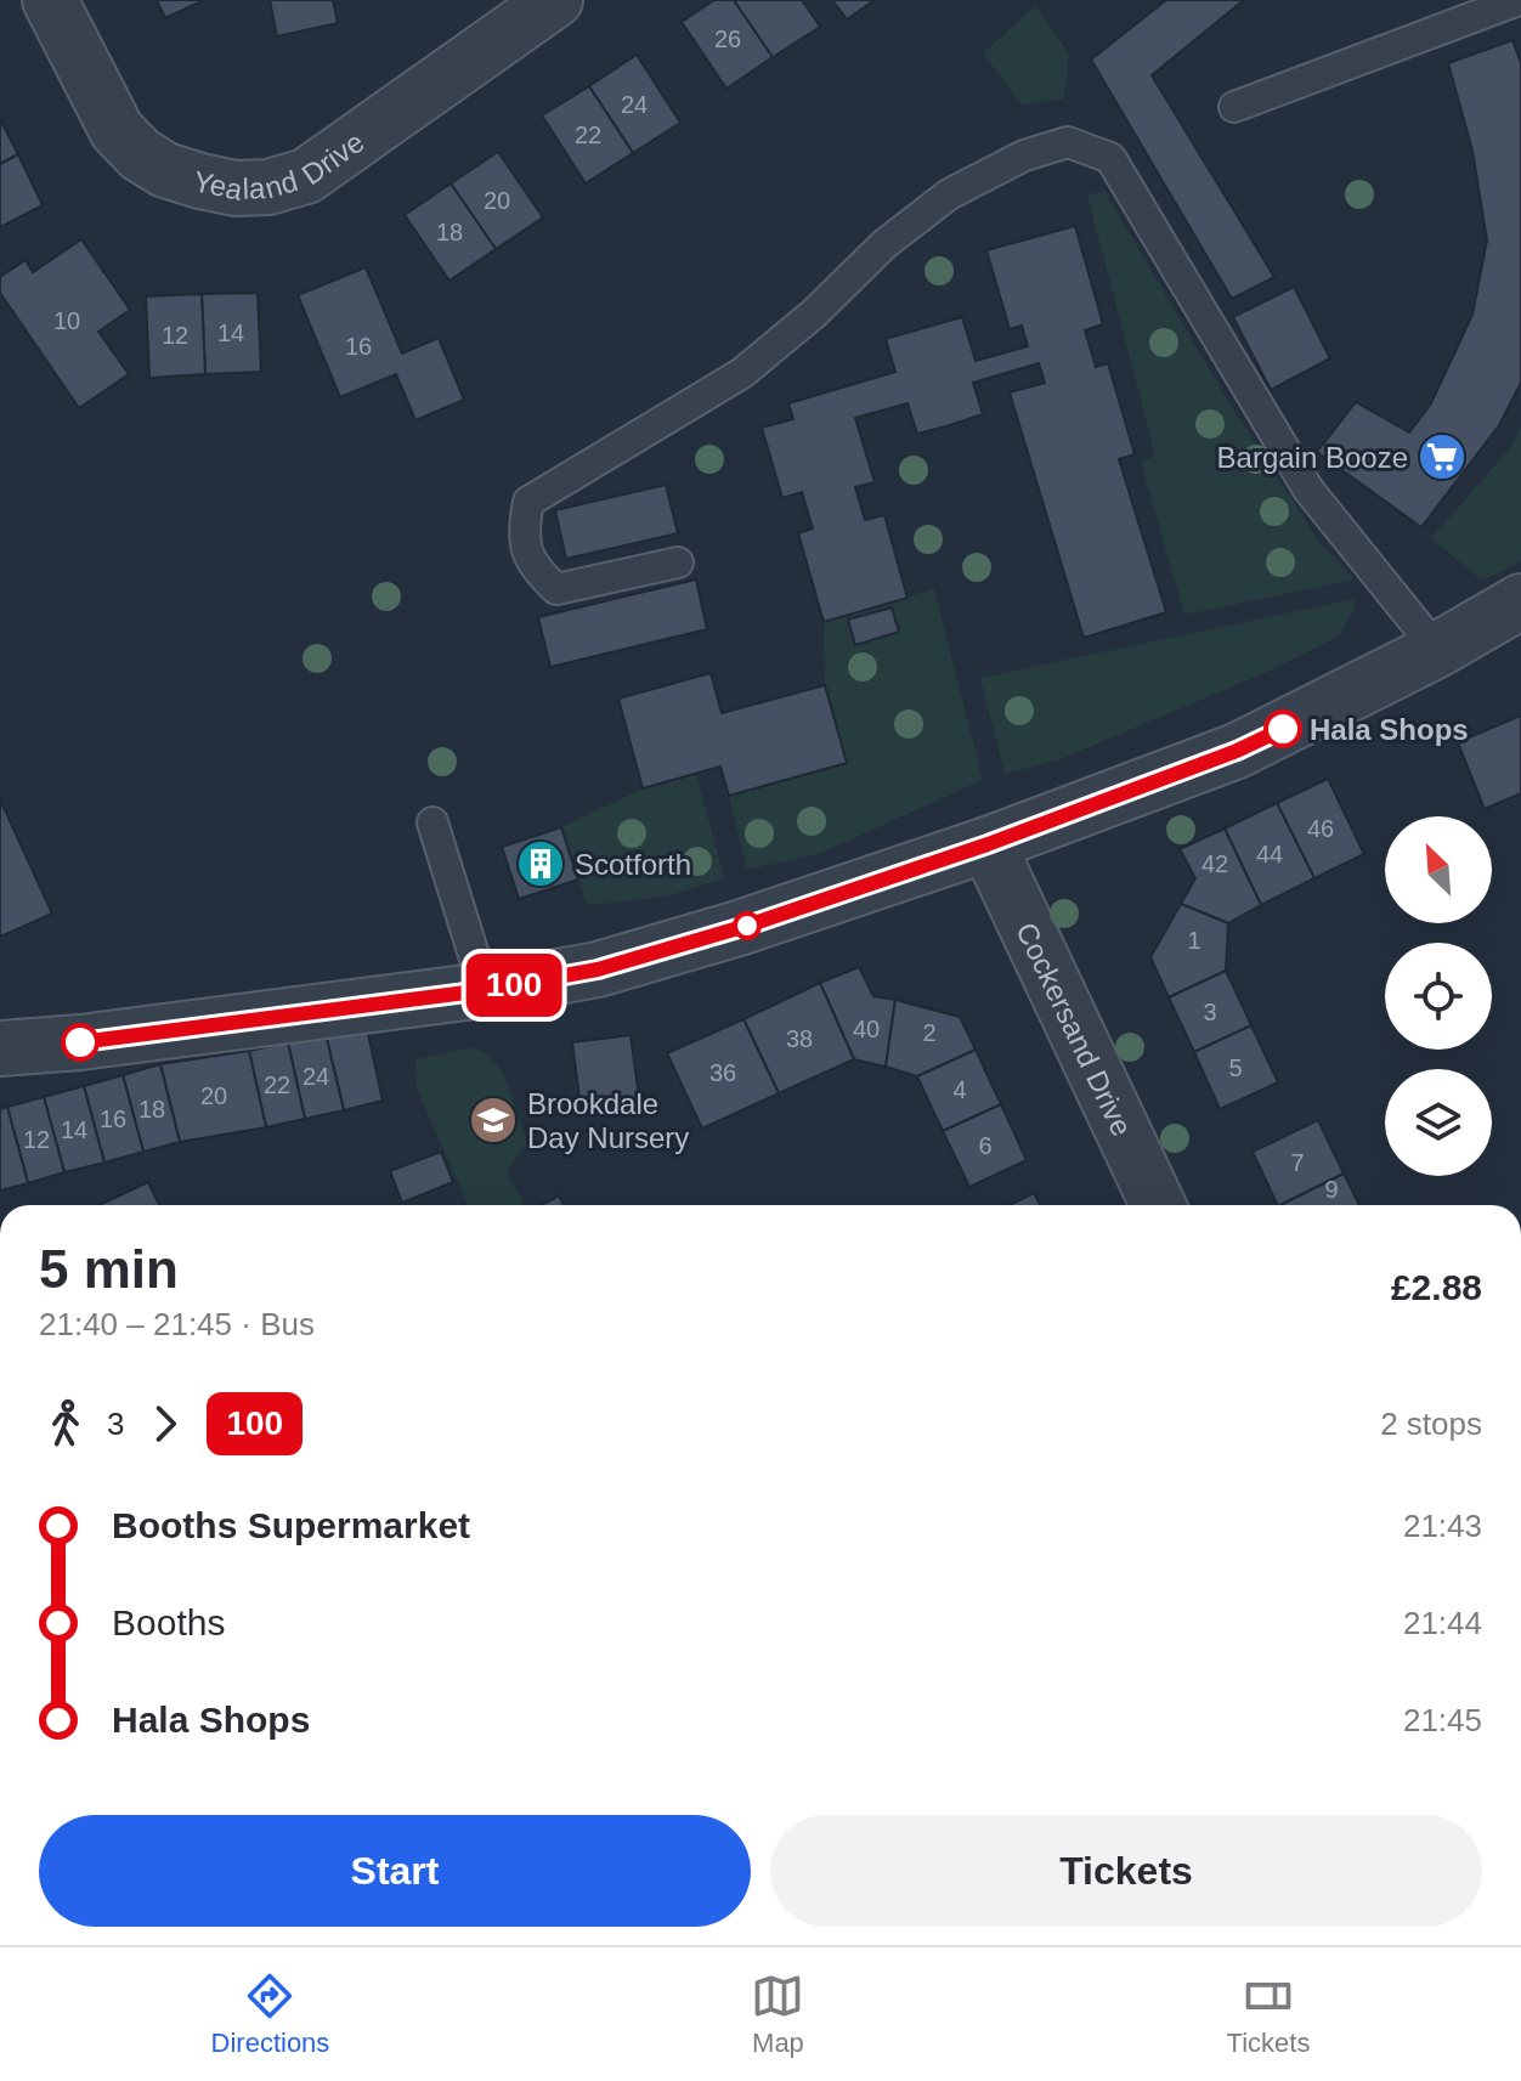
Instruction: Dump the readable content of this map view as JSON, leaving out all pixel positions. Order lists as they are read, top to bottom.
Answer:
{
  "streets": {
    "street": ["Yealand Drive", "Cockersand Drive"]
  },
  "places": {
    "supermarket": ["Bargain Booze"],
    "other": ["Hala Shops"],
    "building": ["Scotforth"],
    "school or university": ["Brookdale Day Nursery"]
  },
  "lines": ["bus line 100"],
  "house_numbers": [
    "26",
    "24",
    "22",
    "20",
    "18",
    "10",
    "14",
    "12",
    "16",
    "46",
    "44",
    "42",
    "1",
    "3",
    "40",
    "2",
    "38",
    "5",
    "36",
    "24",
    "22",
    "4",
    "20",
    "18",
    "16",
    "14",
    "12",
    "6",
    "7",
    "9"
  ],
  "north": "top left",
  "page": {
    "on_map": "100",
    "heading": ["5 min", "21:40 – 21:45 · Bus", "£2.88"],
    "legs": ["3", "100", "2 stops"],
    "list": [
      {
        "name": "Booths Supermarket",
        "value": "21:43"
      },
      {
        "name": "Booths",
        "value": "21:44"
      },
      {
        "name": "Hala Shops",
        "value": "21:45"
      }
    ],
    "buttons": ["Start", "Tickets"],
    "tabs": ["Directions", "Map", "Tickets"]
  }
}
